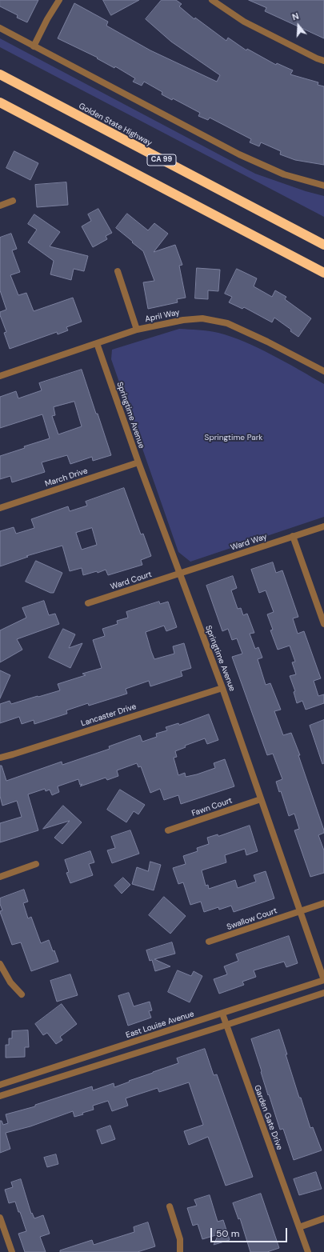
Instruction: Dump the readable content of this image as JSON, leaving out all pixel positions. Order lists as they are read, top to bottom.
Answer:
{
  "streets": {
    "highway": ["Golden State Highway", "CA 99"],
    "street": [
      "April Way",
      "Springtime Avenue",
      "March Drive",
      "Ward Way",
      "Ward Court",
      "Lancaster Drive",
      "Fawn Court",
      "Swallow Court",
      "East Louise Avenue",
      "Garden Gate Drive"
    ]
  },
  "crossings": [
    ["April Way", "Springtime Avenue"],
    ["Springtime Avenue", "March Drive"],
    ["Springtime Avenue", "Ward Way"],
    ["Springtime Avenue", "Ward Court"],
    ["Springtime Avenue", "Lancaster Drive"],
    ["Springtime Avenue", "Fawn Court"],
    ["Springtime Avenue", "Swallow Court"],
    ["Springtime Avenue", "East Louise Avenue"],
    ["Ward Way", "Ward Court"],
    ["East Louise Avenue", "Garden Gate Drive"]
  ],
  "parks": ["Springtime Park"],
  "scale_bar": "50 m",
  "north": "top"
}
